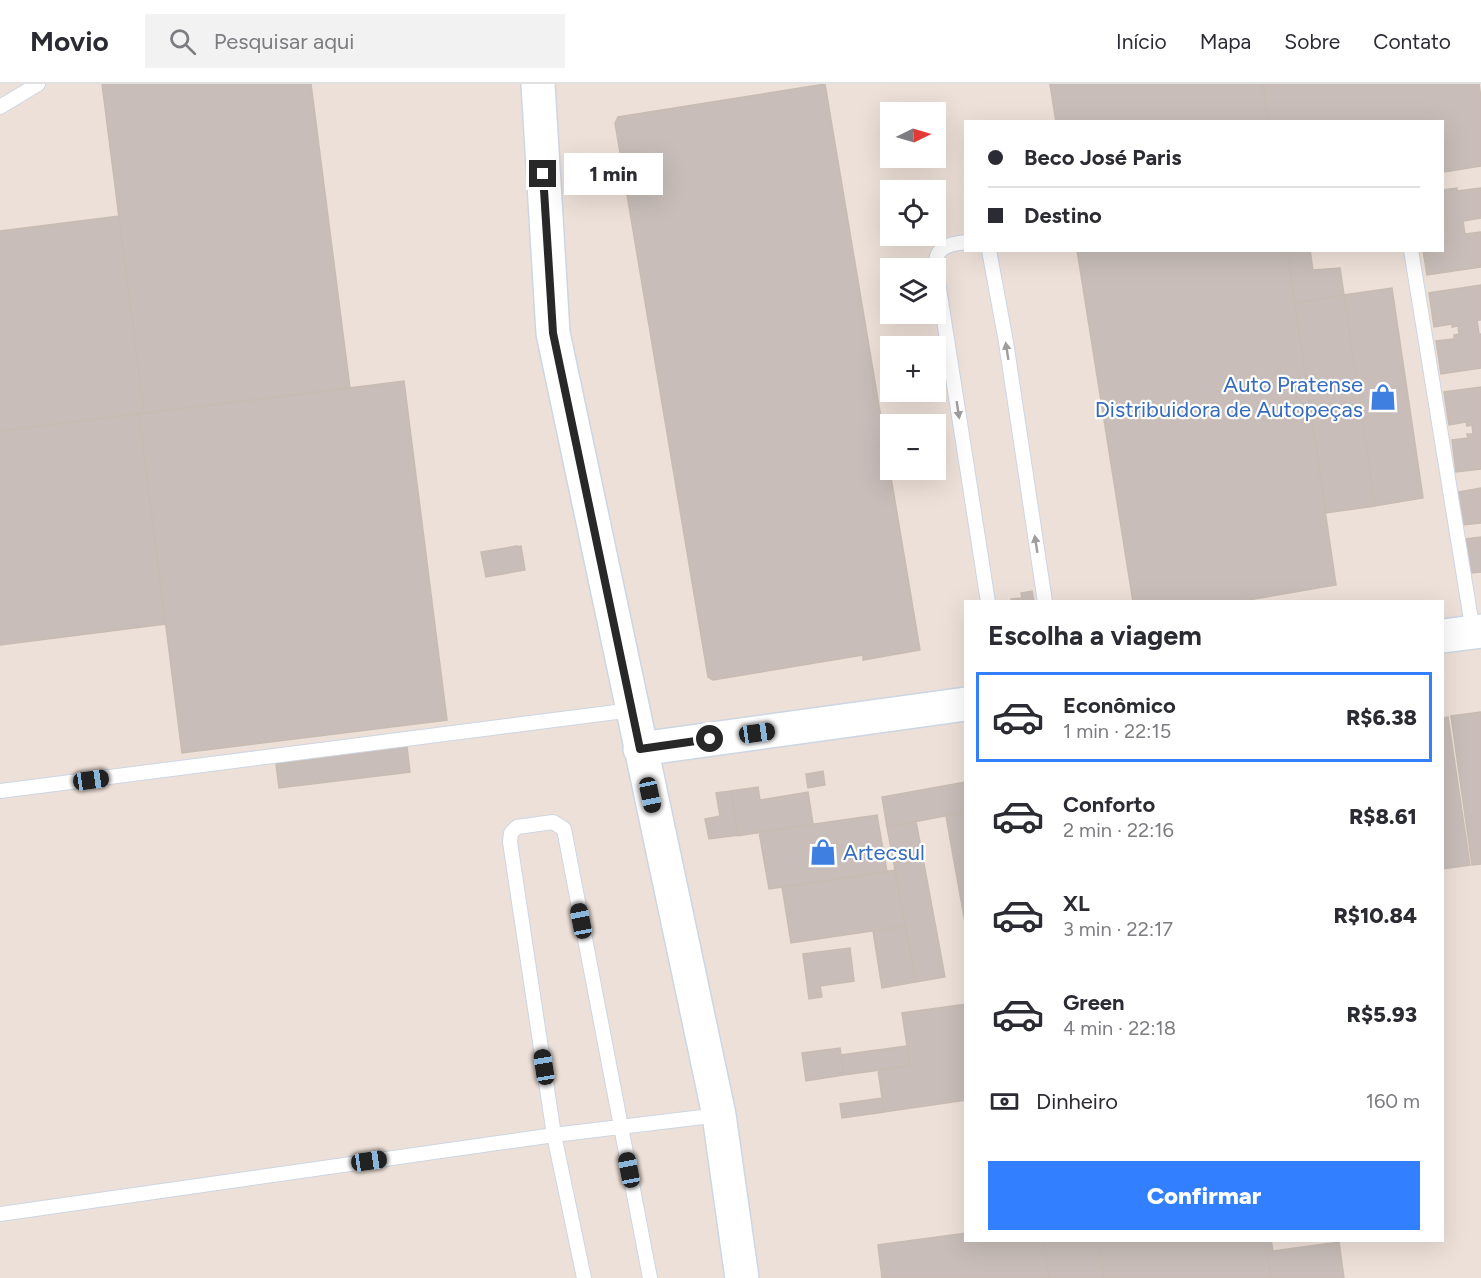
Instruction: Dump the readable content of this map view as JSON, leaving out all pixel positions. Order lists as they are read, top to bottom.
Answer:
{
  "places": {
    "shop": ["Auto Pratense Distribuidora de Autopeças", "Artecsul"]
  },
  "north": "right",
  "page": {
    "header": "Movio",
    "search": "Pesquisar aqui",
    "nav": [
      "Início",
      "Mapa",
      "Sobre",
      "Contato"
    ],
    "map_buttons": ["+", "−"],
    "banner": ["Beco José Paris", "Destino"],
    "bubble": "1 min",
    "heading": "Escolha a viagem",
    "list": [
      {
        "name": "Econômico",
        "note": "1 min · 22:15",
        "value": "R$6.38"
      },
      {
        "name": "Conforto",
        "note": "2 min · 22:16",
        "value": "R$8.61"
      },
      {
        "name": "XL",
        "note": "3 min · 22:17",
        "value": "R$10.84"
      },
      {
        "name": "Green",
        "note": "4 min · 22:18",
        "value": "R$5.93"
      }
    ],
    "pay": ["Dinheiro", "160 m"],
    "buttons": "Confirmar"
  }
}
